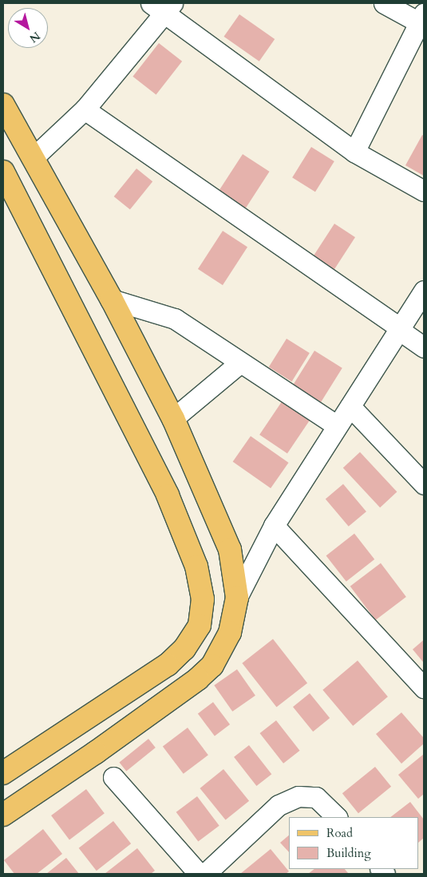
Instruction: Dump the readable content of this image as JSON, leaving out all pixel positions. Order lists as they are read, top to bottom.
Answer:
{
  "legend": ["Road", "Building"],
  "north": "bottom right"
}
